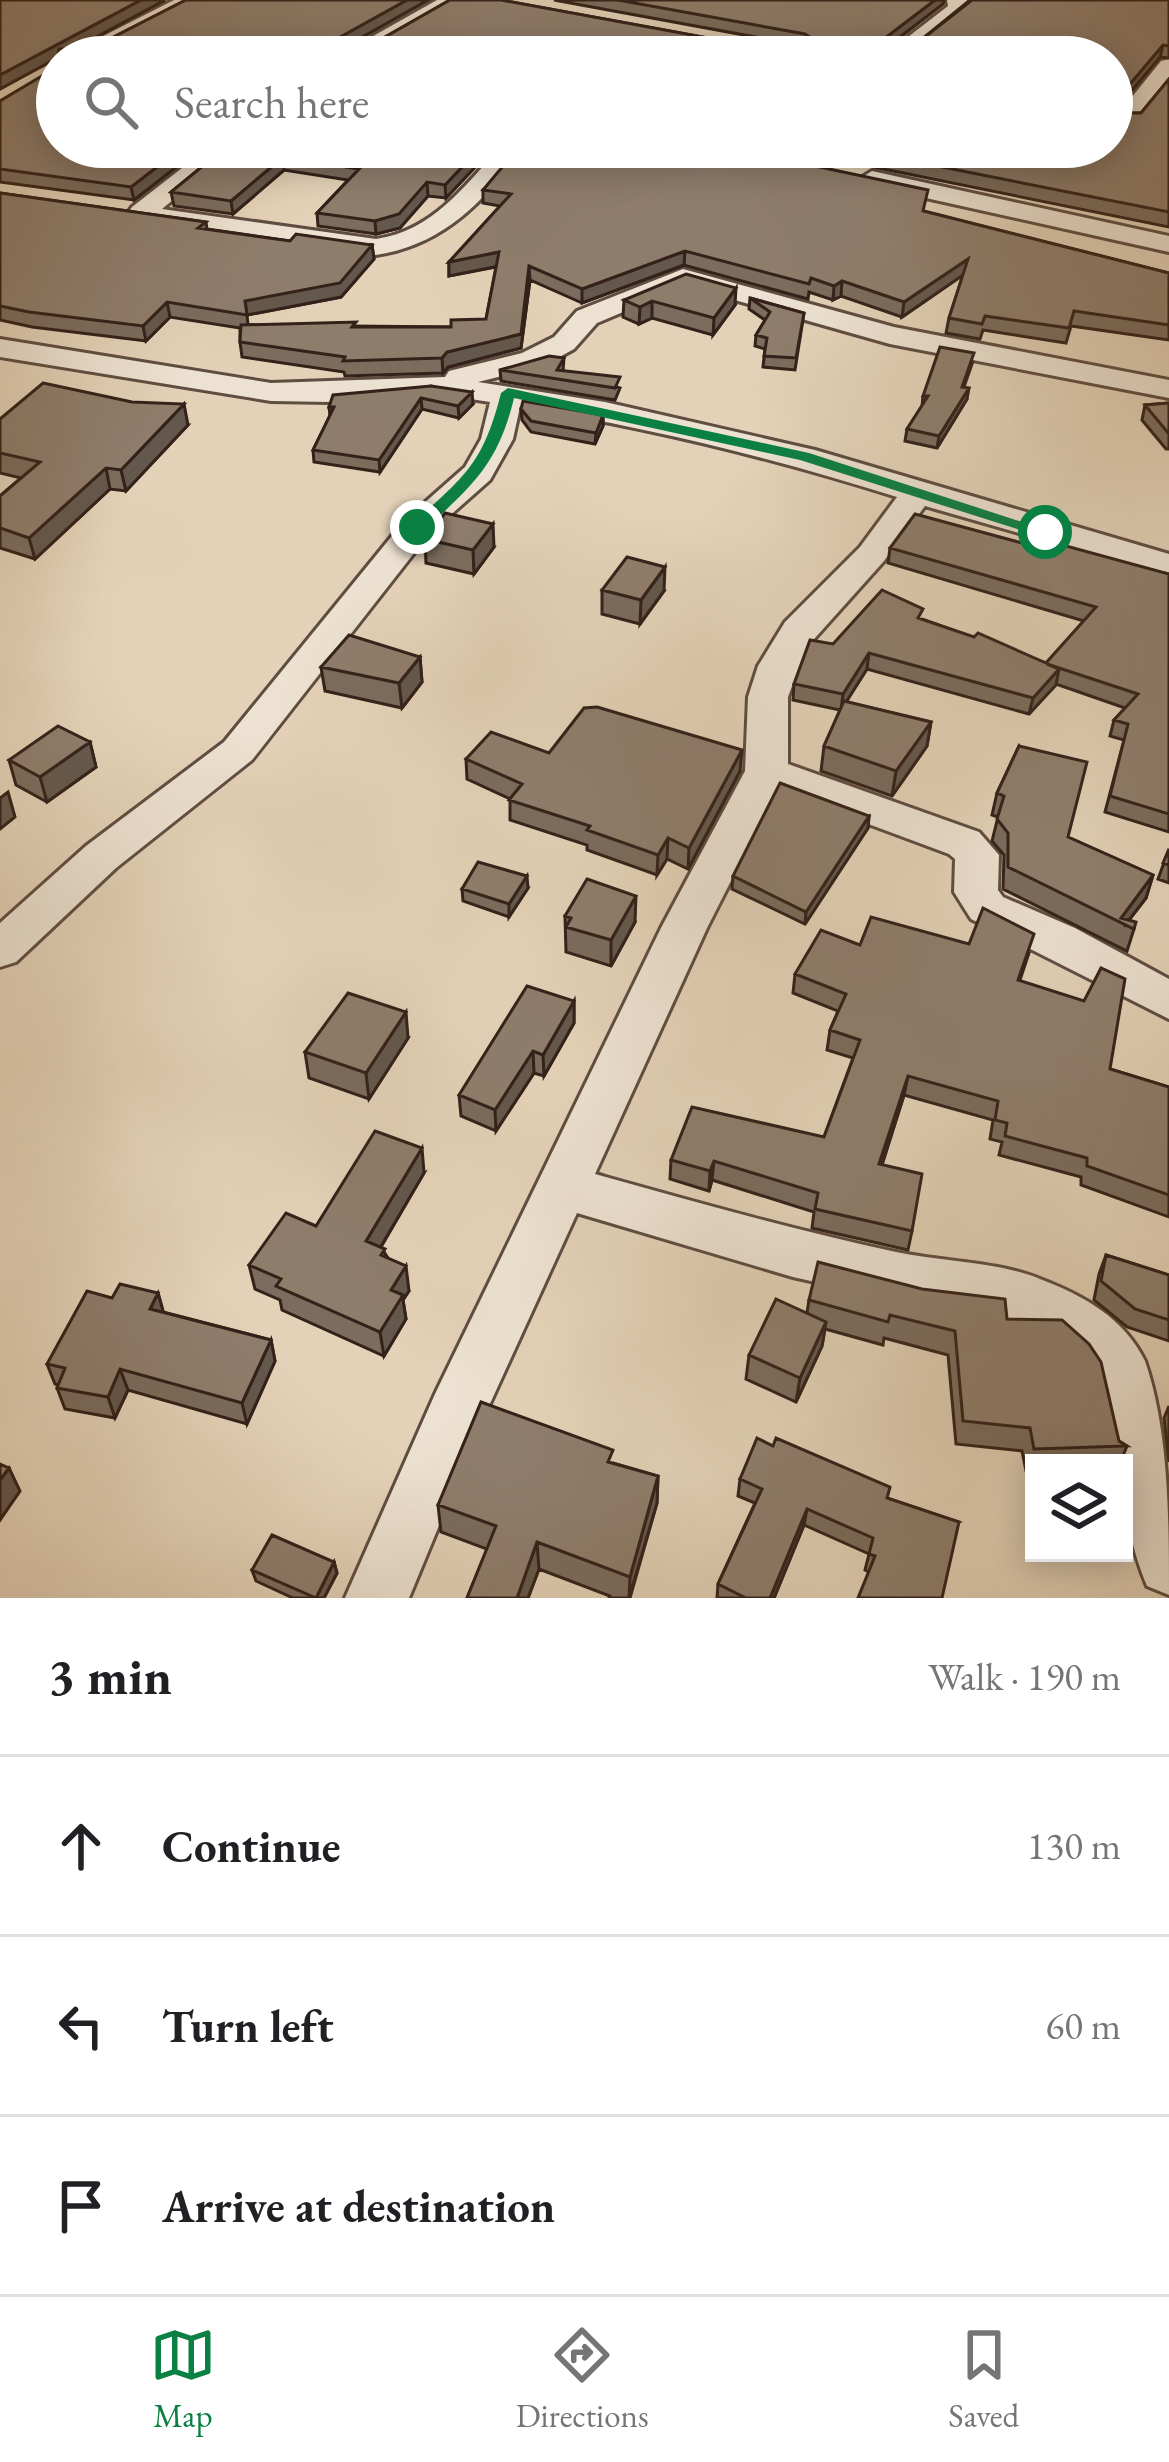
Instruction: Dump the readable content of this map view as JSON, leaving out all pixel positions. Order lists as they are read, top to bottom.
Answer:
{
  "page": {
    "search": "Search here",
    "heading": ["3 min", "Walk · 190 m"],
    "list": [
      ["Continue", "130 m"],
      ["Turn left", "60 m"],
      "Arrive at destination"
    ],
    "nav": ["Map", "Directions", "Saved"]
  }
}
